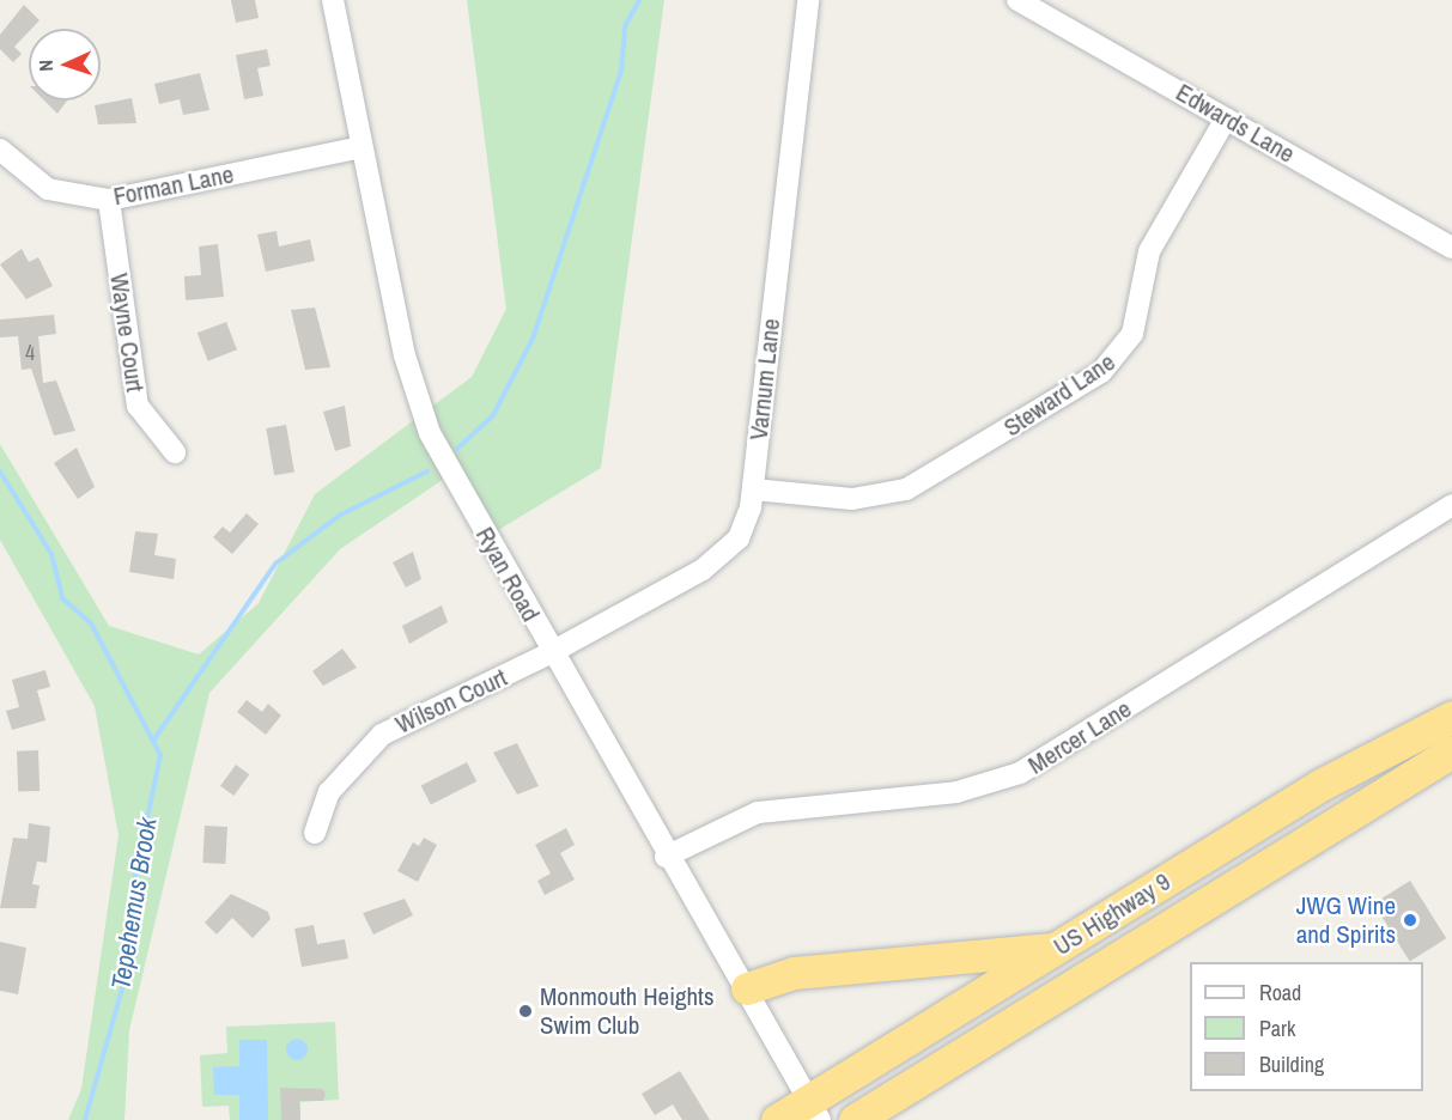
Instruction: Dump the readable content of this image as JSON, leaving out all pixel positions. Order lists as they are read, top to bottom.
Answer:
{
  "streets": {
    "highway": ["US Highway 9"],
    "street": [
      "Edwards Lane",
      "Forman Lane",
      "Wayne Court",
      "Varnum Lane",
      "Steward Lane",
      "Ryan Road",
      "Wilson Court",
      "Mercer Lane"
    ]
  },
  "crossings": [
    ["Edwards Lane", "Steward Lane"],
    ["Forman Lane", "Wayne Court"],
    ["Forman Lane", "Ryan Road"],
    ["Varnum Lane", "Steward Lane"],
    ["Varnum Lane", "Ryan Road"],
    ["Varnum Lane", "Wilson Court"],
    ["Ryan Road", "Wilson Court"],
    ["Ryan Road", "Mercer Lane"],
    ["Ryan Road", "US Highway 9"]
  ],
  "water": ["Tepehemus Brook"],
  "places": ["JWG Wine and Spirits", "Monmouth Heights Swim Club"],
  "house_numbers": ["4"],
  "legend": ["Road", "Park", "Building"],
  "north": "left"
}
